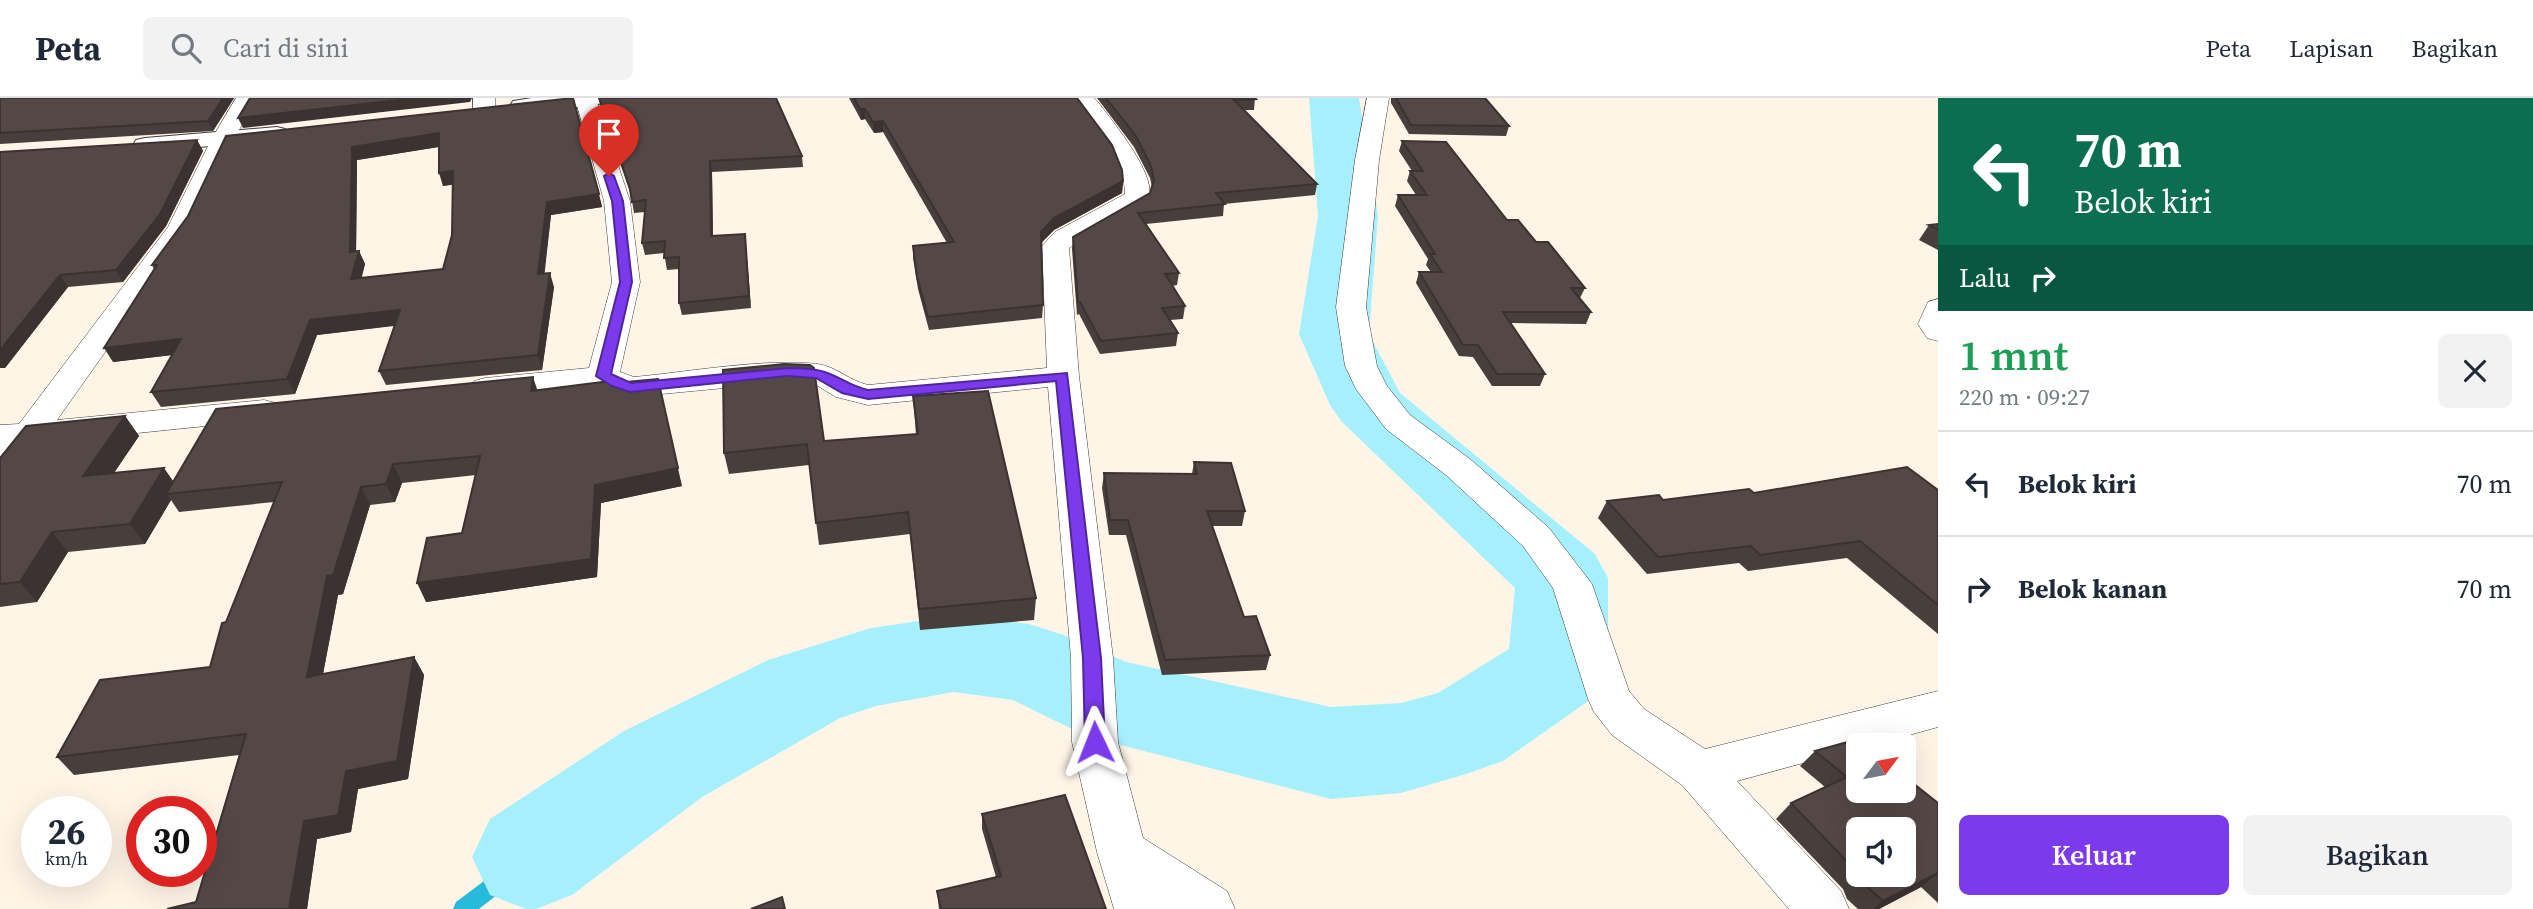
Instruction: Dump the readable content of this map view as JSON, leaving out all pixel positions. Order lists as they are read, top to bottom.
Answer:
{
  "north": "top right",
  "page": {
    "header": "Peta",
    "search": "Cari di sini",
    "nav": ["Peta", "Lapisan", "Bagikan"],
    "turn": ["70 m", "Belok kiri"],
    "then": "Lalu",
    "heading": ["1 mnt", "220 m · 09:27"],
    "list": [
      {
        "name": "Belok kiri",
        "value": "70 m"
      },
      {
        "name": "Belok kanan",
        "value": "70 m"
      }
    ],
    "speed": "26 km/h",
    "limit": "30",
    "buttons": ["Keluar", "Bagikan"]
  }
}
